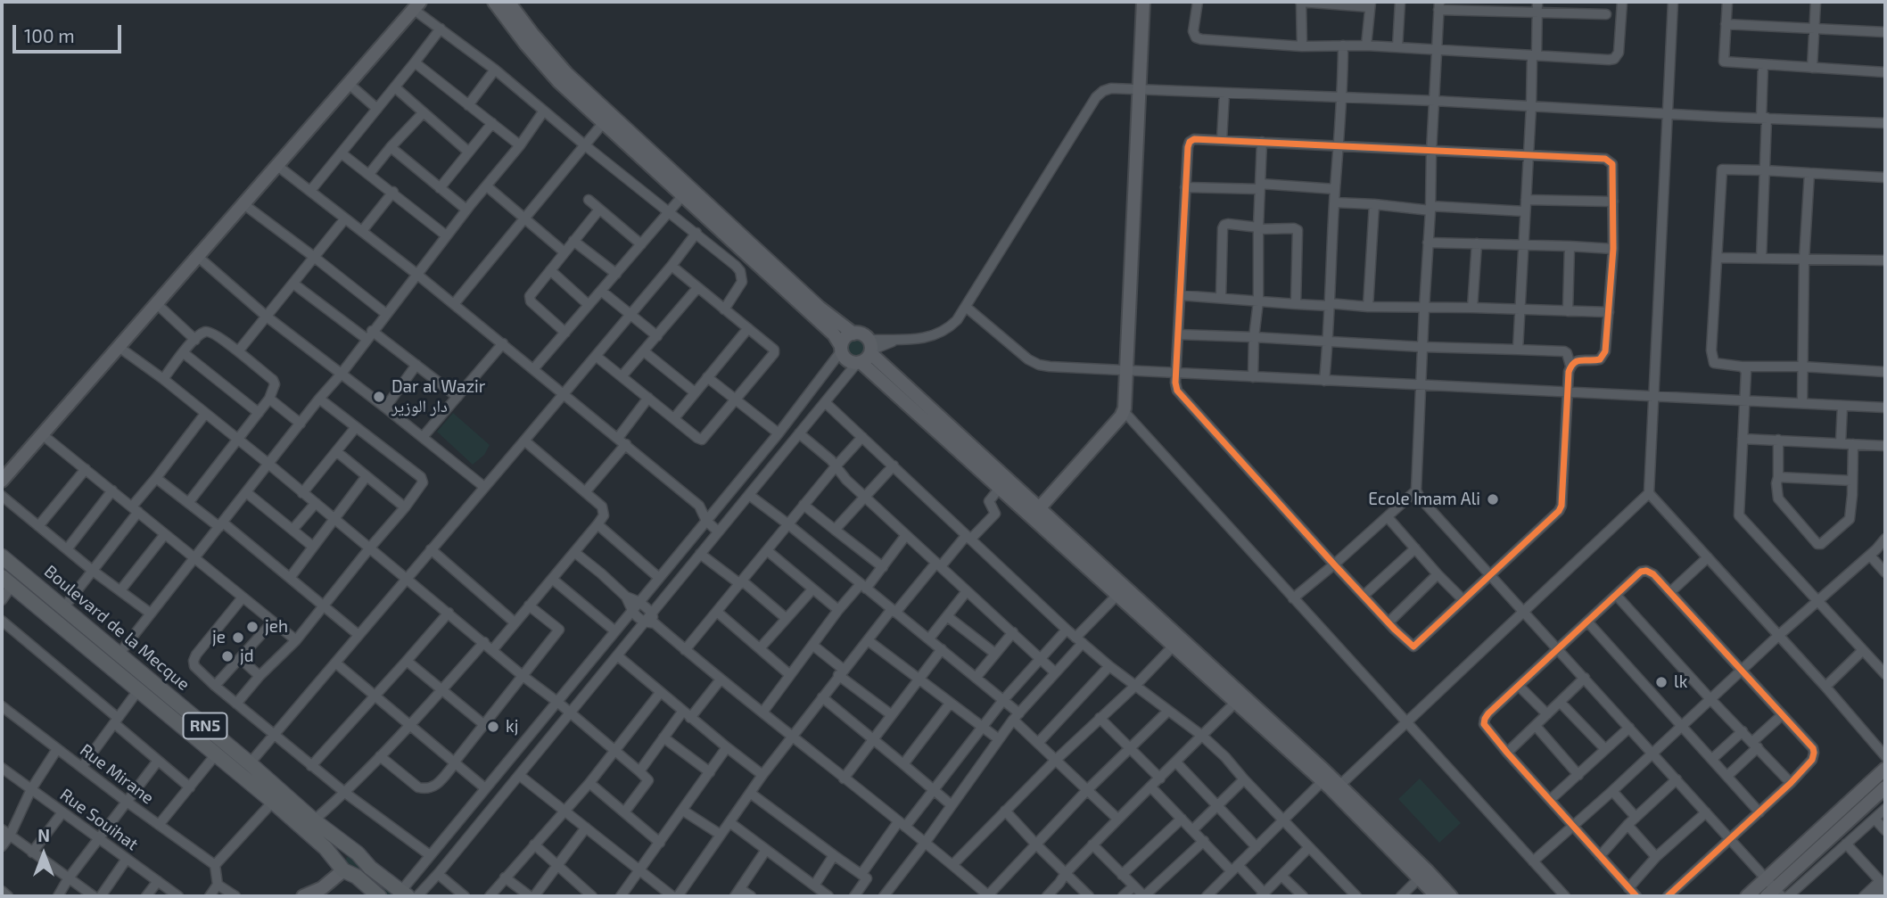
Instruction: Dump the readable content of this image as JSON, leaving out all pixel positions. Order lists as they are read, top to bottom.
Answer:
{
  "streets": {
    "main road": ["Boulevard de la Mecque", "RN5"],
    "street": ["Rue Mirane", "Rue Souihat"]
  },
  "places": [
    "Dar al Wazir دار الوزير",
    "Ecole Imam Ali",
    "jeh",
    "je",
    "jd",
    "lk",
    "kj"
  ],
  "scale_bar": "100 m",
  "north": "top"
}
